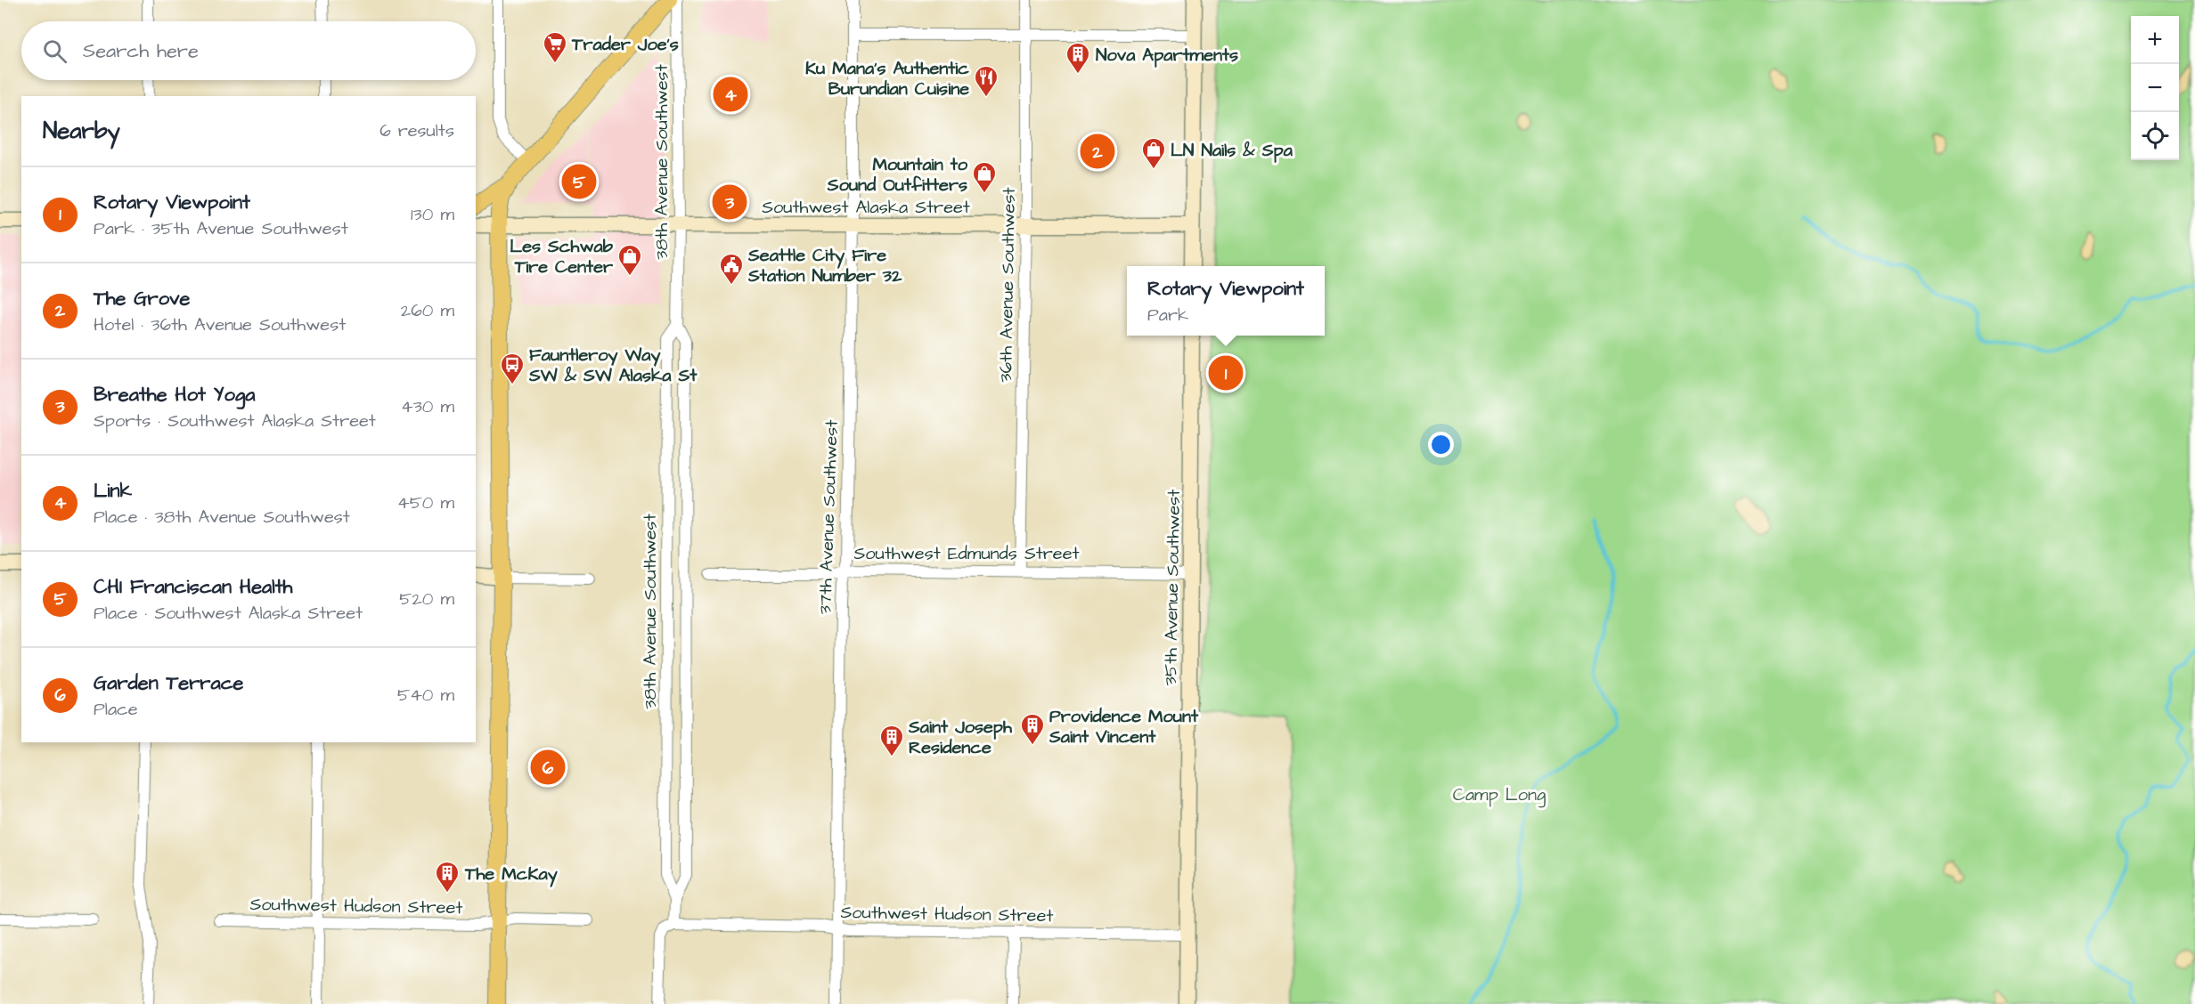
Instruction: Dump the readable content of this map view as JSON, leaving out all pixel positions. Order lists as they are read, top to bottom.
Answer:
{
  "streets": {
    "main road": ["Southwest Alaska Street", "35th Avenue Southwest"],
    "street": [
      "38th Avenue Southwest",
      "36th Avenue Southwest",
      "37th Avenue Southwest",
      "Southwest Edmunds Street",
      "Southwest Hudson Street"
    ]
  },
  "crossings": [
    ["38th Avenue Southwest", "Southwest Alaska Street"],
    ["38th Avenue Southwest", "Southwest Hudson Street"],
    ["Southwest Alaska Street", "36th Avenue Southwest"],
    ["Southwest Alaska Street", "37th Avenue Southwest"],
    ["36th Avenue Southwest", "Southwest Edmunds Street"],
    ["37th Avenue Southwest", "Southwest Edmunds Street"],
    ["37th Avenue Southwest", "Southwest Hudson Street"],
    ["Southwest Edmunds Street", "35th Avenue Southwest"],
    ["35th Avenue Southwest", "Southwest Hudson Street"]
  ],
  "parks": ["Camp Long"],
  "places": {
    "supermarket": ["Trader Joe's"],
    "building": [
      "Nova Apartments",
      "Providence Mount Saint Vincent",
      "Saint Joseph Residence",
      "The McKay"
    ],
    "restaurant": ["Ku Mana’s Authentic Burundian Cuisine"],
    "shop": ["LN Nails & Spa", "Mountain to Sound Outfitters", "Les Schwab Tire Center"],
    "public building": ["Seattle City Fire Station Number 32"],
    "bus stop": ["Fauntleroy Way SW & SW Alaska St"]
  },
  "page": {
    "map_buttons": ["+", "−"],
    "search": "Search here",
    "pins": [
      "4",
      "2",
      "5",
      "3",
      "1",
      "6"
    ],
    "heading": ["Nearby", "6 results"],
    "list": [
      {
        "mark": "1",
        "name": "Rotary Viewpoint",
        "note": "Park · 35th Avenue Southwest",
        "value": "130 m"
      },
      {
        "mark": "2",
        "name": "The Grove",
        "note": "Hotel · 36th Avenue Southwest",
        "value": "260 m"
      },
      {
        "mark": "3",
        "name": "Breathe Hot Yoga",
        "note": "Sports · Southwest Alaska Street",
        "value": "430 m"
      },
      {
        "mark": "4",
        "name": "Link",
        "note": "Place · 38th Avenue Southwest",
        "value": "450 m"
      },
      {
        "mark": "5",
        "name": "CHI Franciscan Health",
        "note": "Place · Southwest Alaska Street",
        "value": "520 m"
      },
      {
        "mark": "6",
        "name": "Garden Terrace",
        "note": "Place",
        "value": "540 m"
      }
    ],
    "popup": ["Rotary Viewpoint", "Park"]
  }
}
